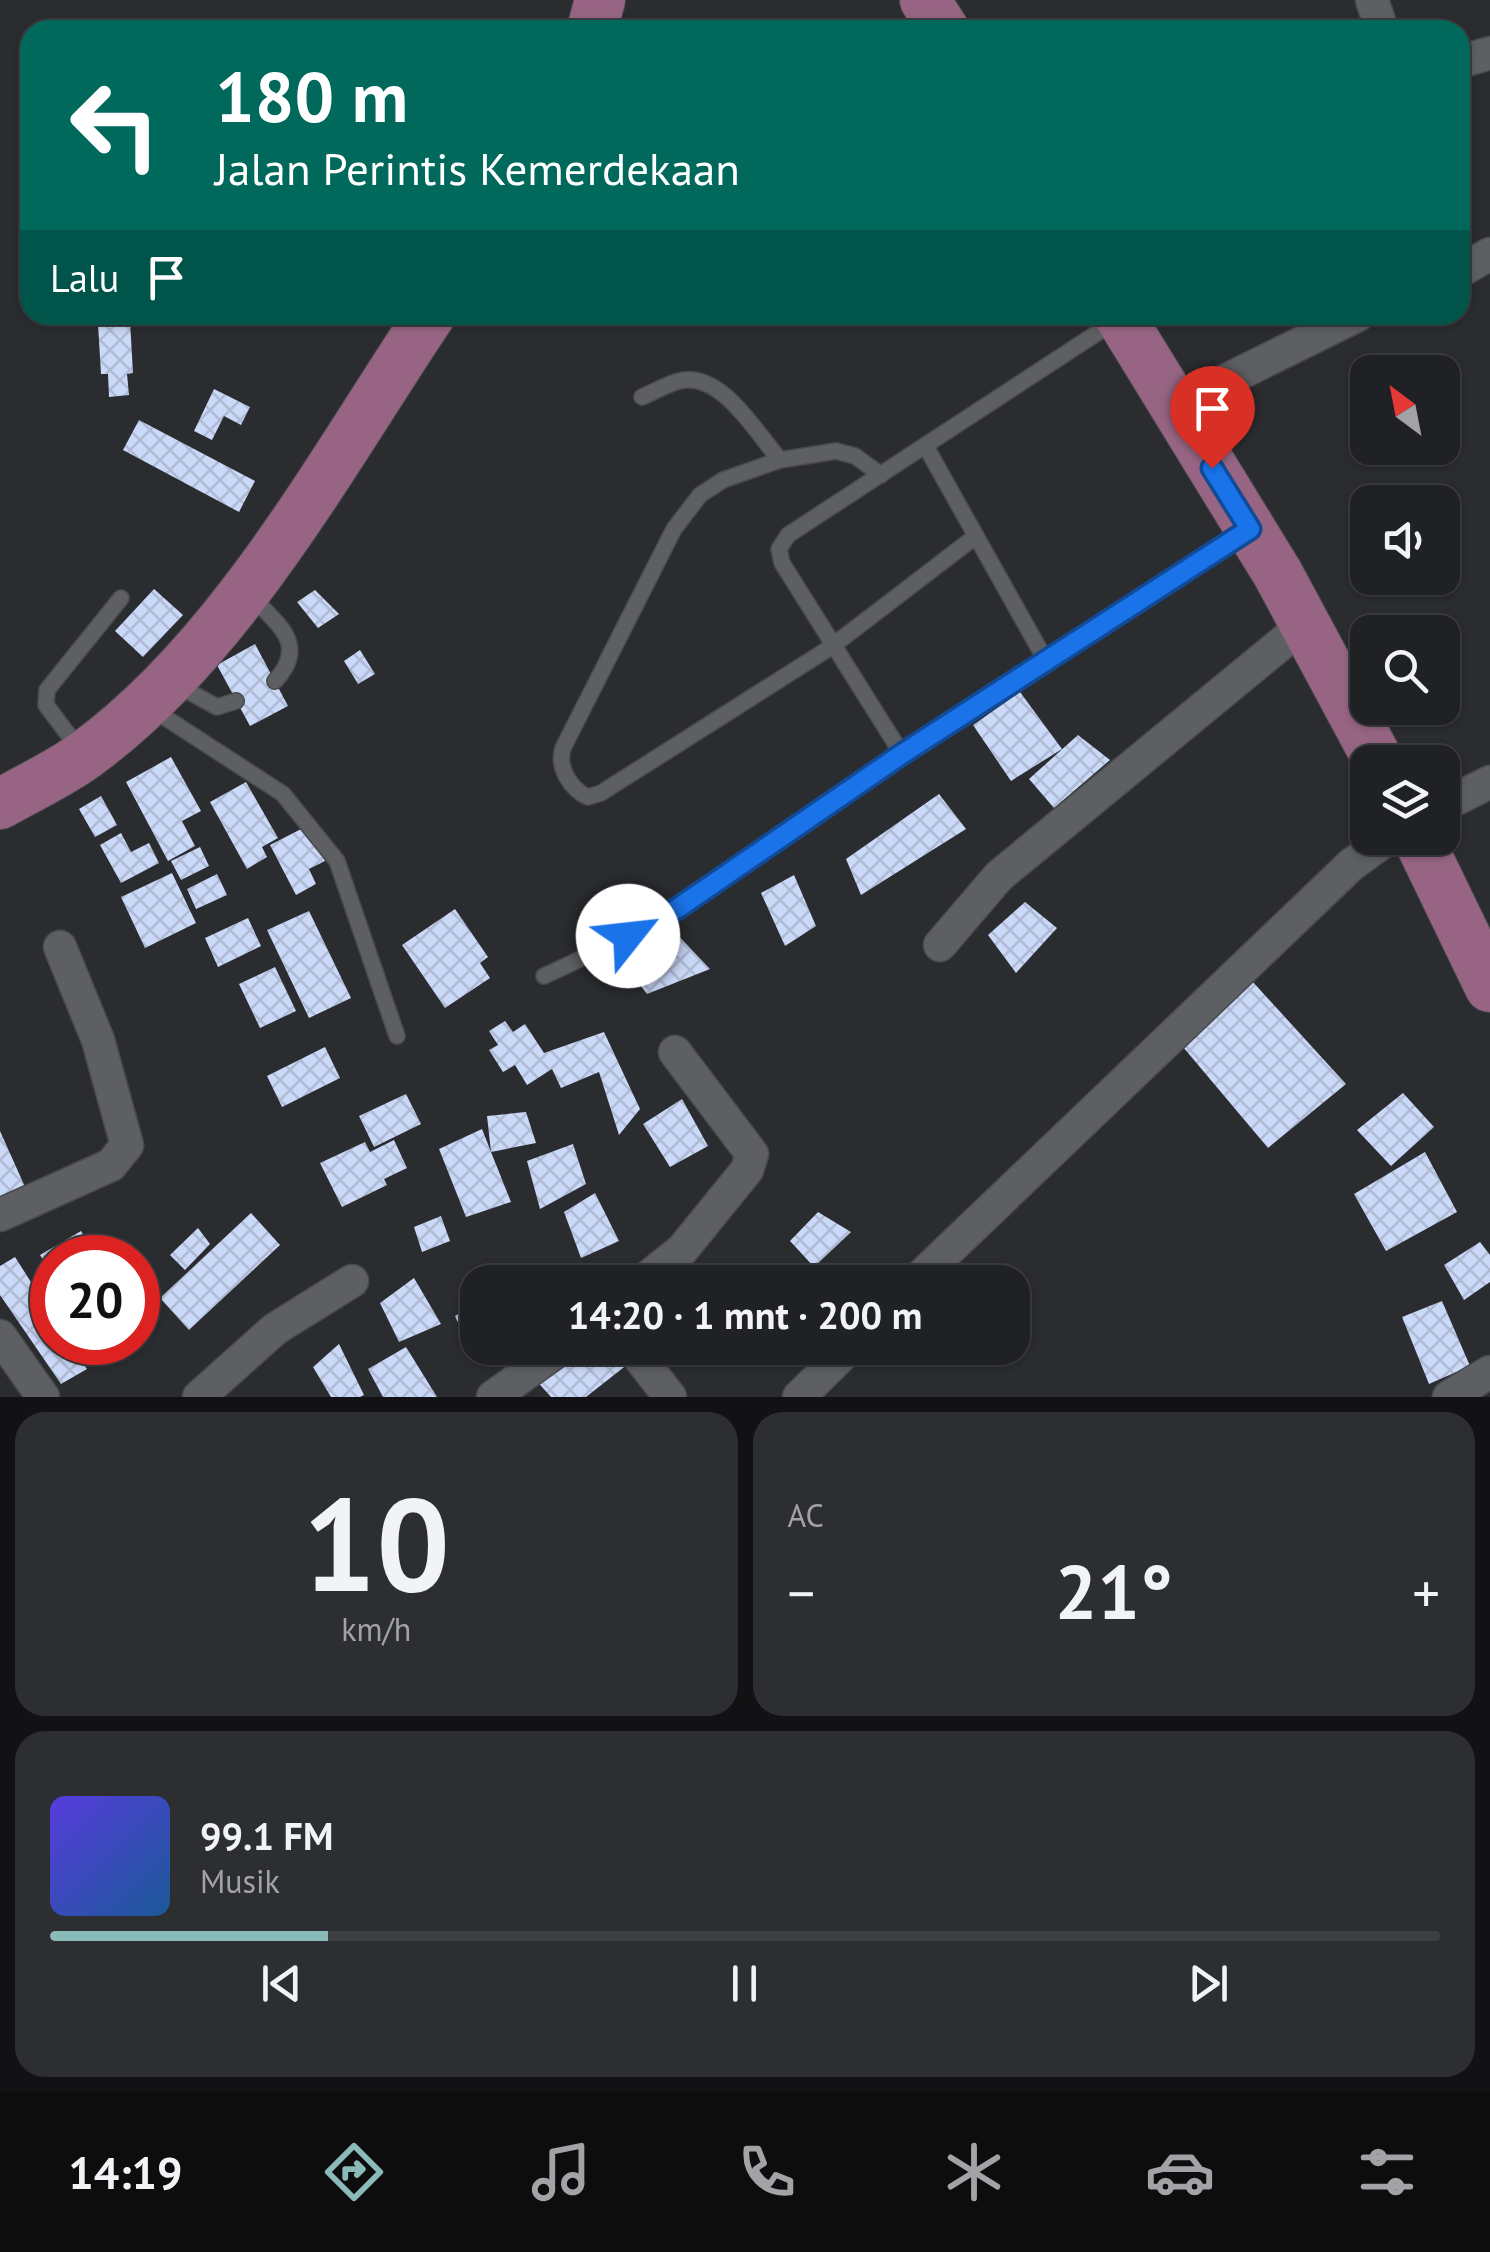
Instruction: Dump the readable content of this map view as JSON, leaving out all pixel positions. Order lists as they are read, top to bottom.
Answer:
{
  "north": "top left",
  "page": {
    "turn": ["180 m", "Jalan Perintis Kemerdekaan"],
    "then": "Lalu",
    "limit": "20",
    "trip": "14:20 · 1 mnt · 200 m",
    "tile": [
      ["10", "km/h"],
      "AC"
    ],
    "heat": ["−", "21°", "+"],
    "song": ["99.1 FM", "Musik"],
    "tabs": "14:19"
  }
}
